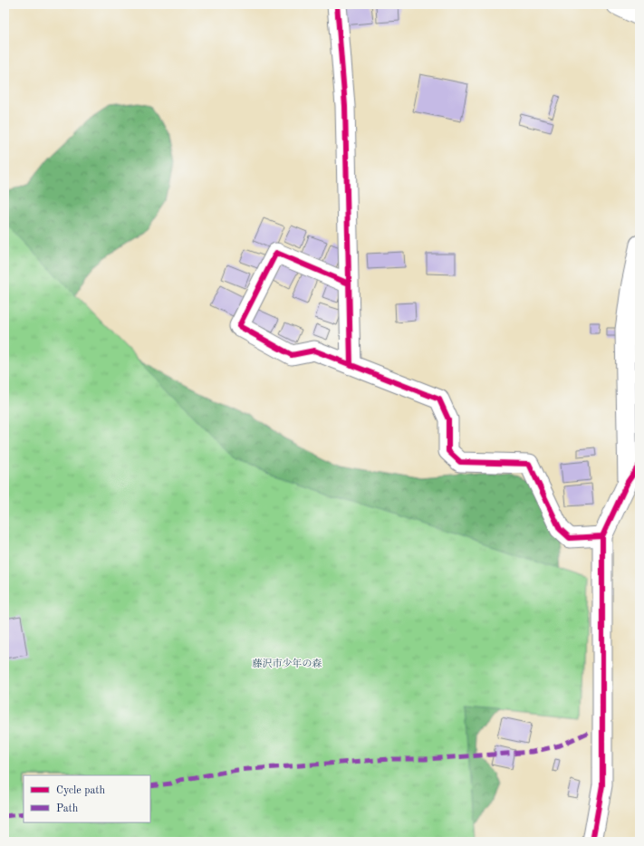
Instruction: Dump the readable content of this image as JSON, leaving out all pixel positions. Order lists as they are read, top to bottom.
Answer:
{
  "parks": ["藤沢市少年の森"],
  "legend": ["Cycle path", "Path"]
}
